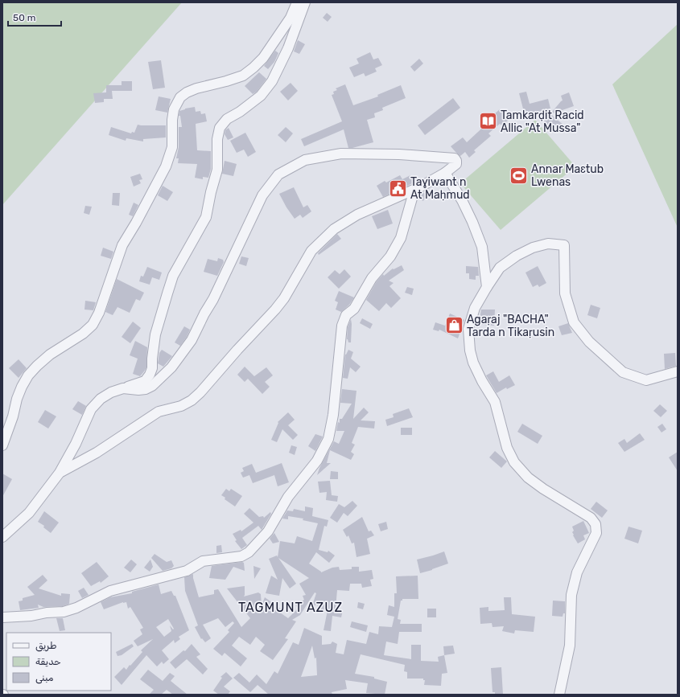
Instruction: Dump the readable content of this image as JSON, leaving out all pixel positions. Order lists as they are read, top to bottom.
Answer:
{
  "districts": ["TAGMUNT AZUZ"],
  "places": {
    "library": ["Tamkarḍit Racid Allic \"At Mussa\""],
    "sports": ["Annar Maɛtub Lwenas"],
    "public building": ["Taɣiwant n At Maḥmud"],
    "shop": ["Agaṛaj \"BACHA\" Tarda n Tikaṛusin"]
  },
  "legend": ["طريق", "حديقة", "مبنى"],
  "scale_bar": "50 m"
}
